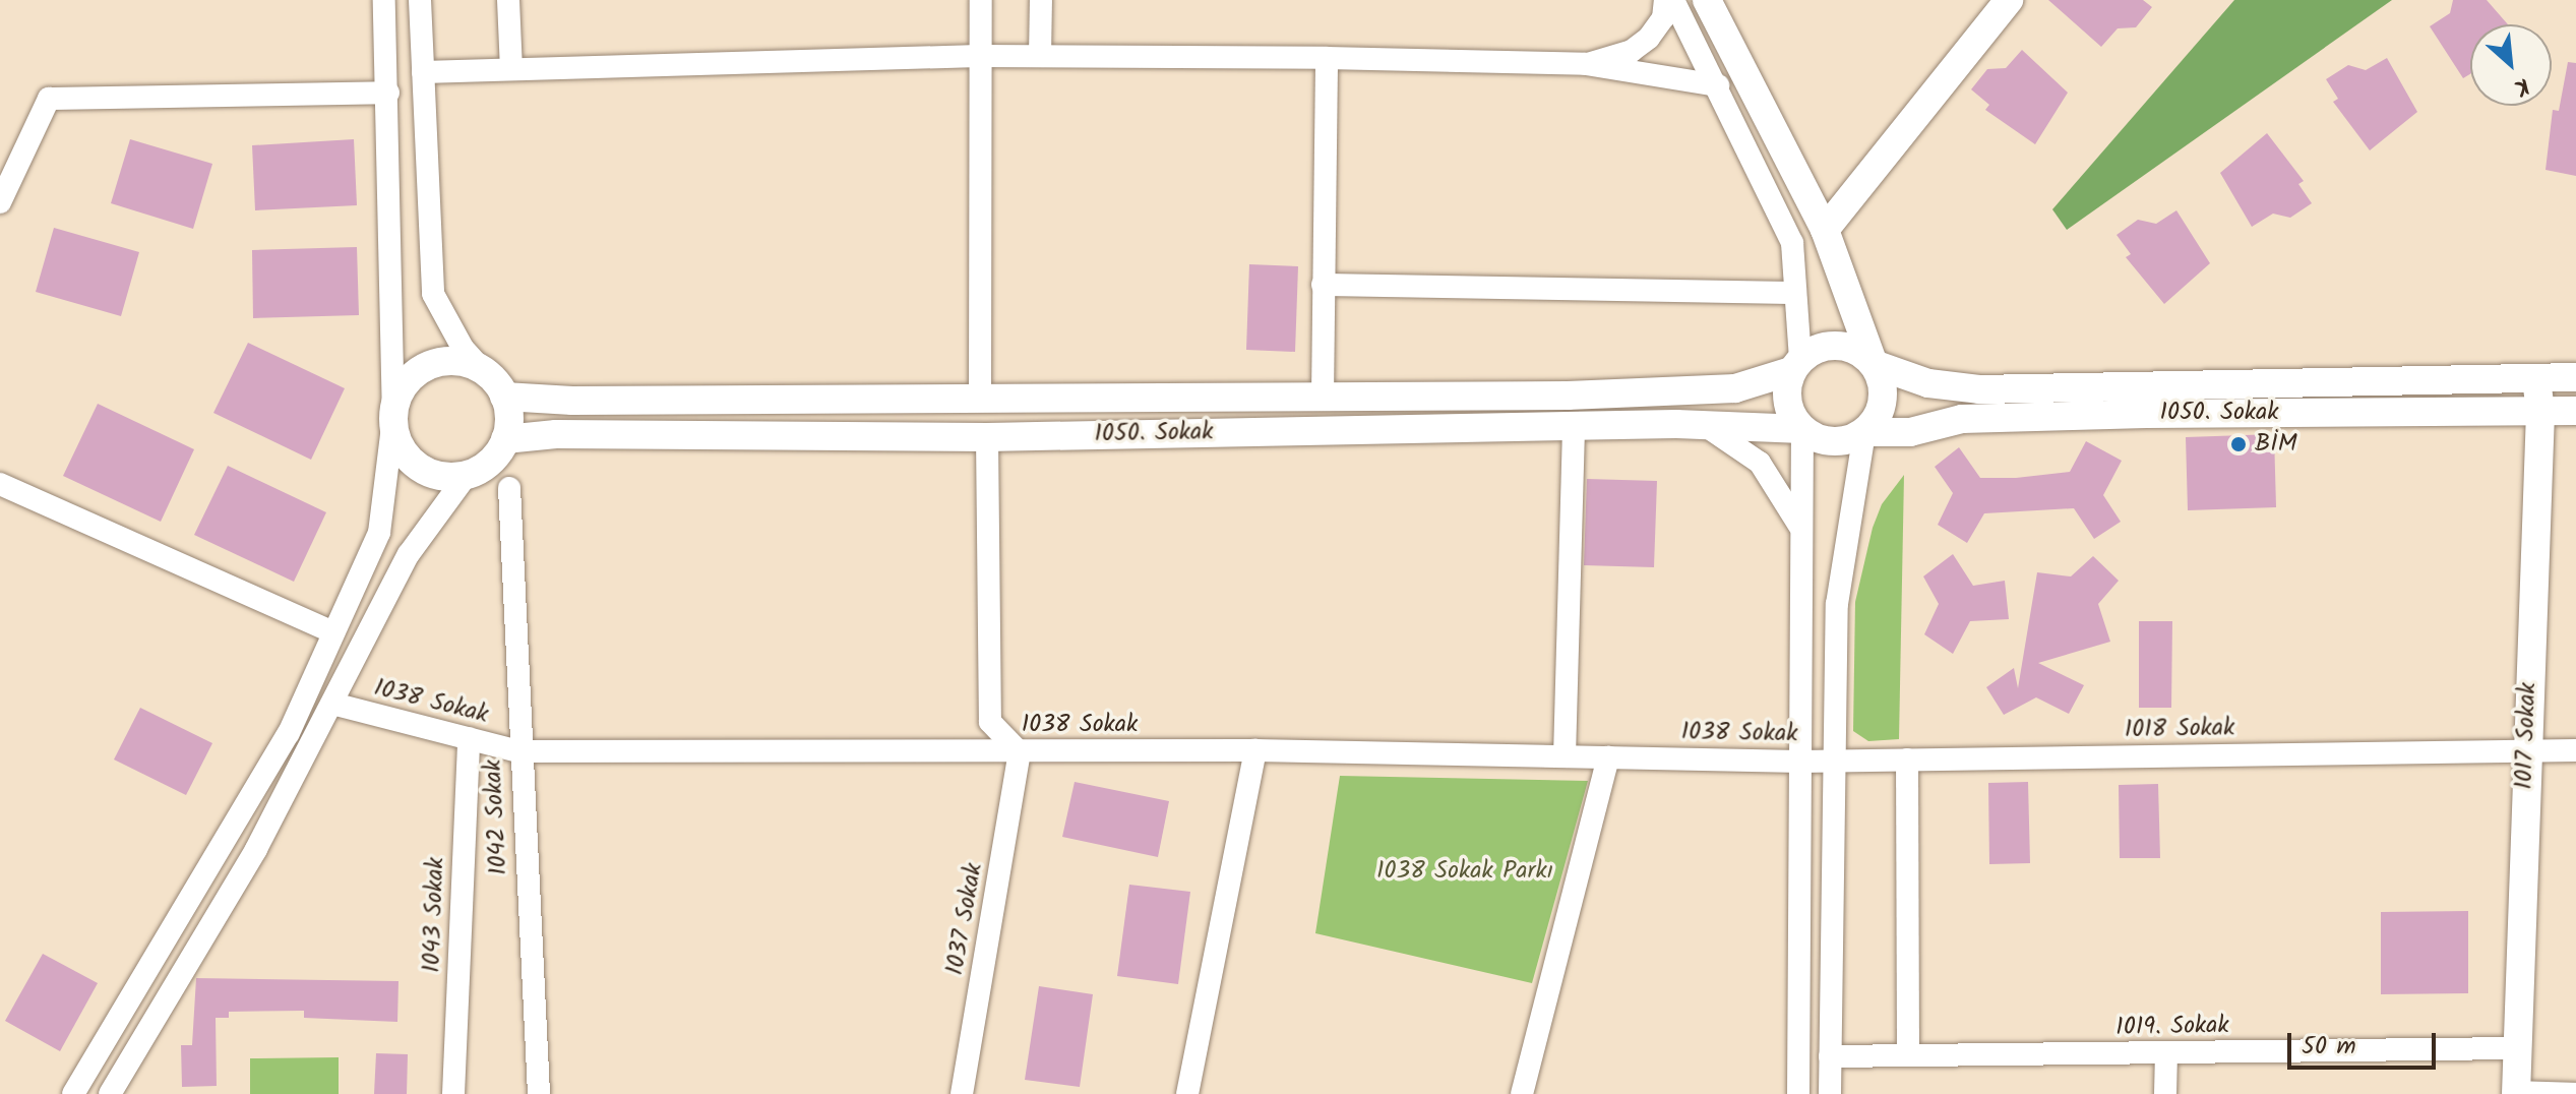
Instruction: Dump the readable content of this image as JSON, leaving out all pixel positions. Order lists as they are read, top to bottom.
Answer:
{
  "streets": {
    "street": [
      "1050. Sokak",
      "1038 Sokak",
      "1018 Sokak",
      "1017 Sokak",
      "1042 Sokak",
      "1043 Sokak",
      "1037 Sokak",
      "1019. Sokak"
    ]
  },
  "crossings": [
    ["1050. Sokak", "1017 Sokak"],
    ["1038 Sokak", "1018 Sokak"],
    ["1038 Sokak", "1042 Sokak"],
    ["1038 Sokak", "1043 Sokak"],
    ["1038 Sokak", "1037 Sokak"],
    ["1018 Sokak", "1017 Sokak"],
    ["1017 Sokak", "1019. Sokak"]
  ],
  "parks": ["1038 Sokak Parkı"],
  "places": ["BİM"],
  "scale_bar": "50 m",
  "north": "bottom right"
}
